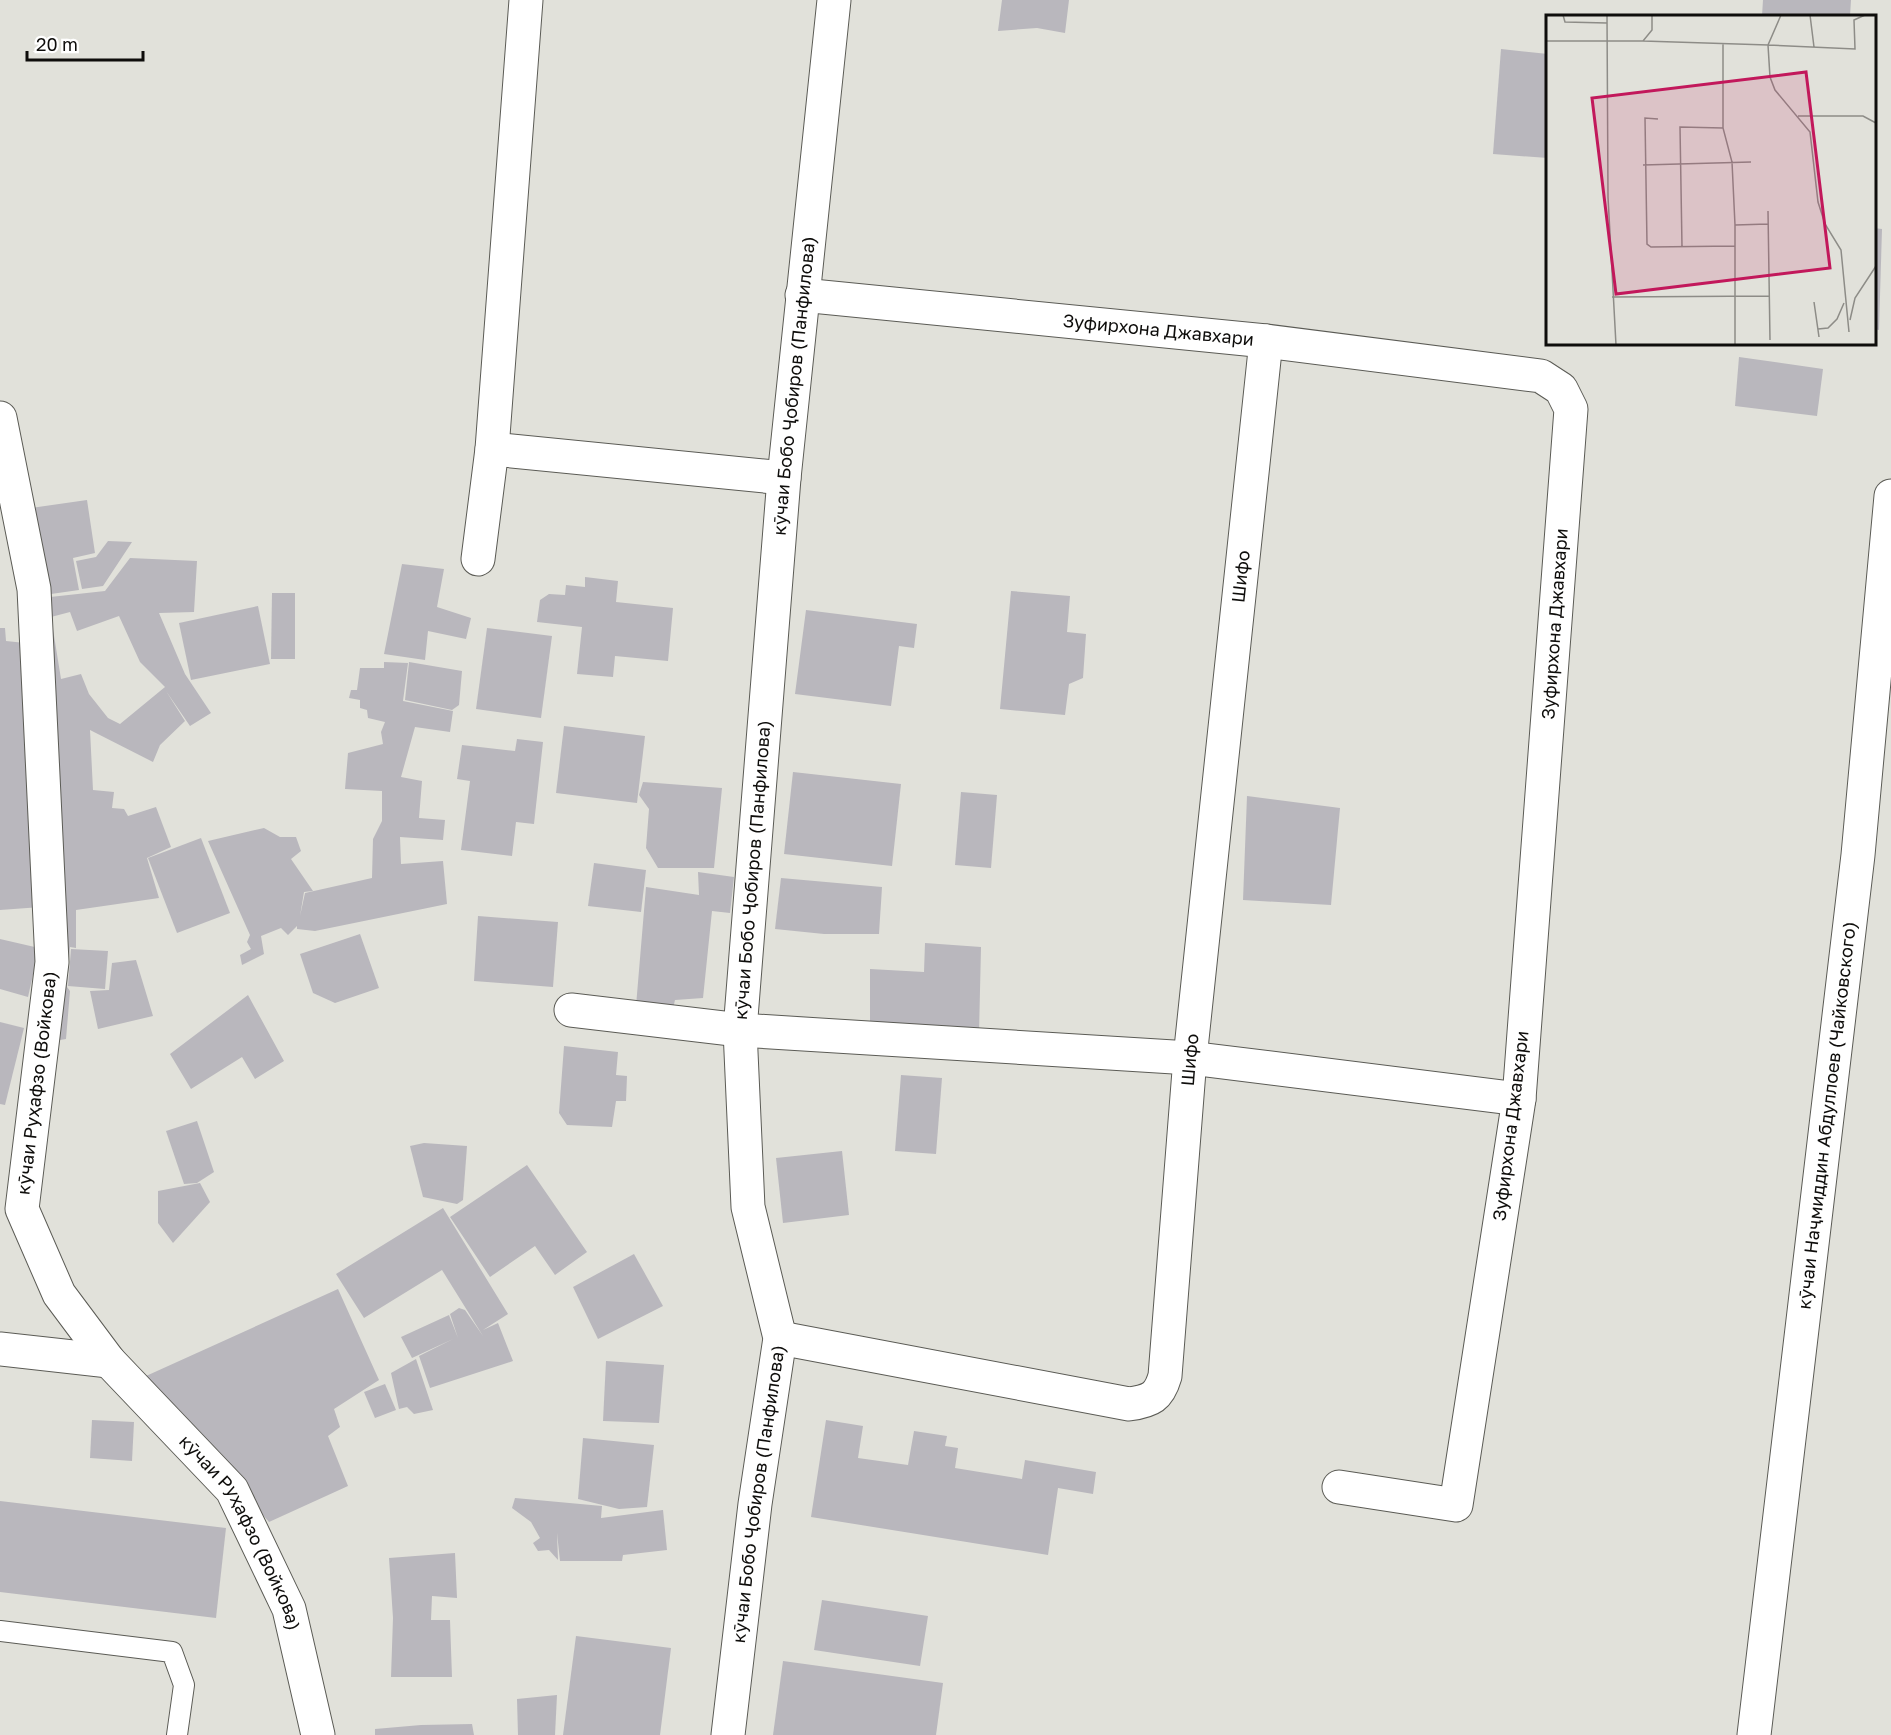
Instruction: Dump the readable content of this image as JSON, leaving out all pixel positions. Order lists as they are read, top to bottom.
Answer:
{
  "streets": {
    "street": [
      "Зуфирхона Джавхари",
      "кӯчаи Бобо Ҷобиров (Панфилова)",
      "Шифо",
      "кӯчаи Руҳафзо (Войкова)",
      "кӯчаи Наҷмиддин Абдуллоев (Чайковского)"
    ]
  },
  "crossings": [
    ["Зуфирхона Джавхари", "кӯчаи Бобо Ҷобиров (Панфилова)"],
    ["Зуфирхона Джавхари", "Шифо"],
    ["кӯчаи Бобо Ҷобиров (Панфилова)", "Шифо"]
  ],
  "scale_bar": "20 m"
}
